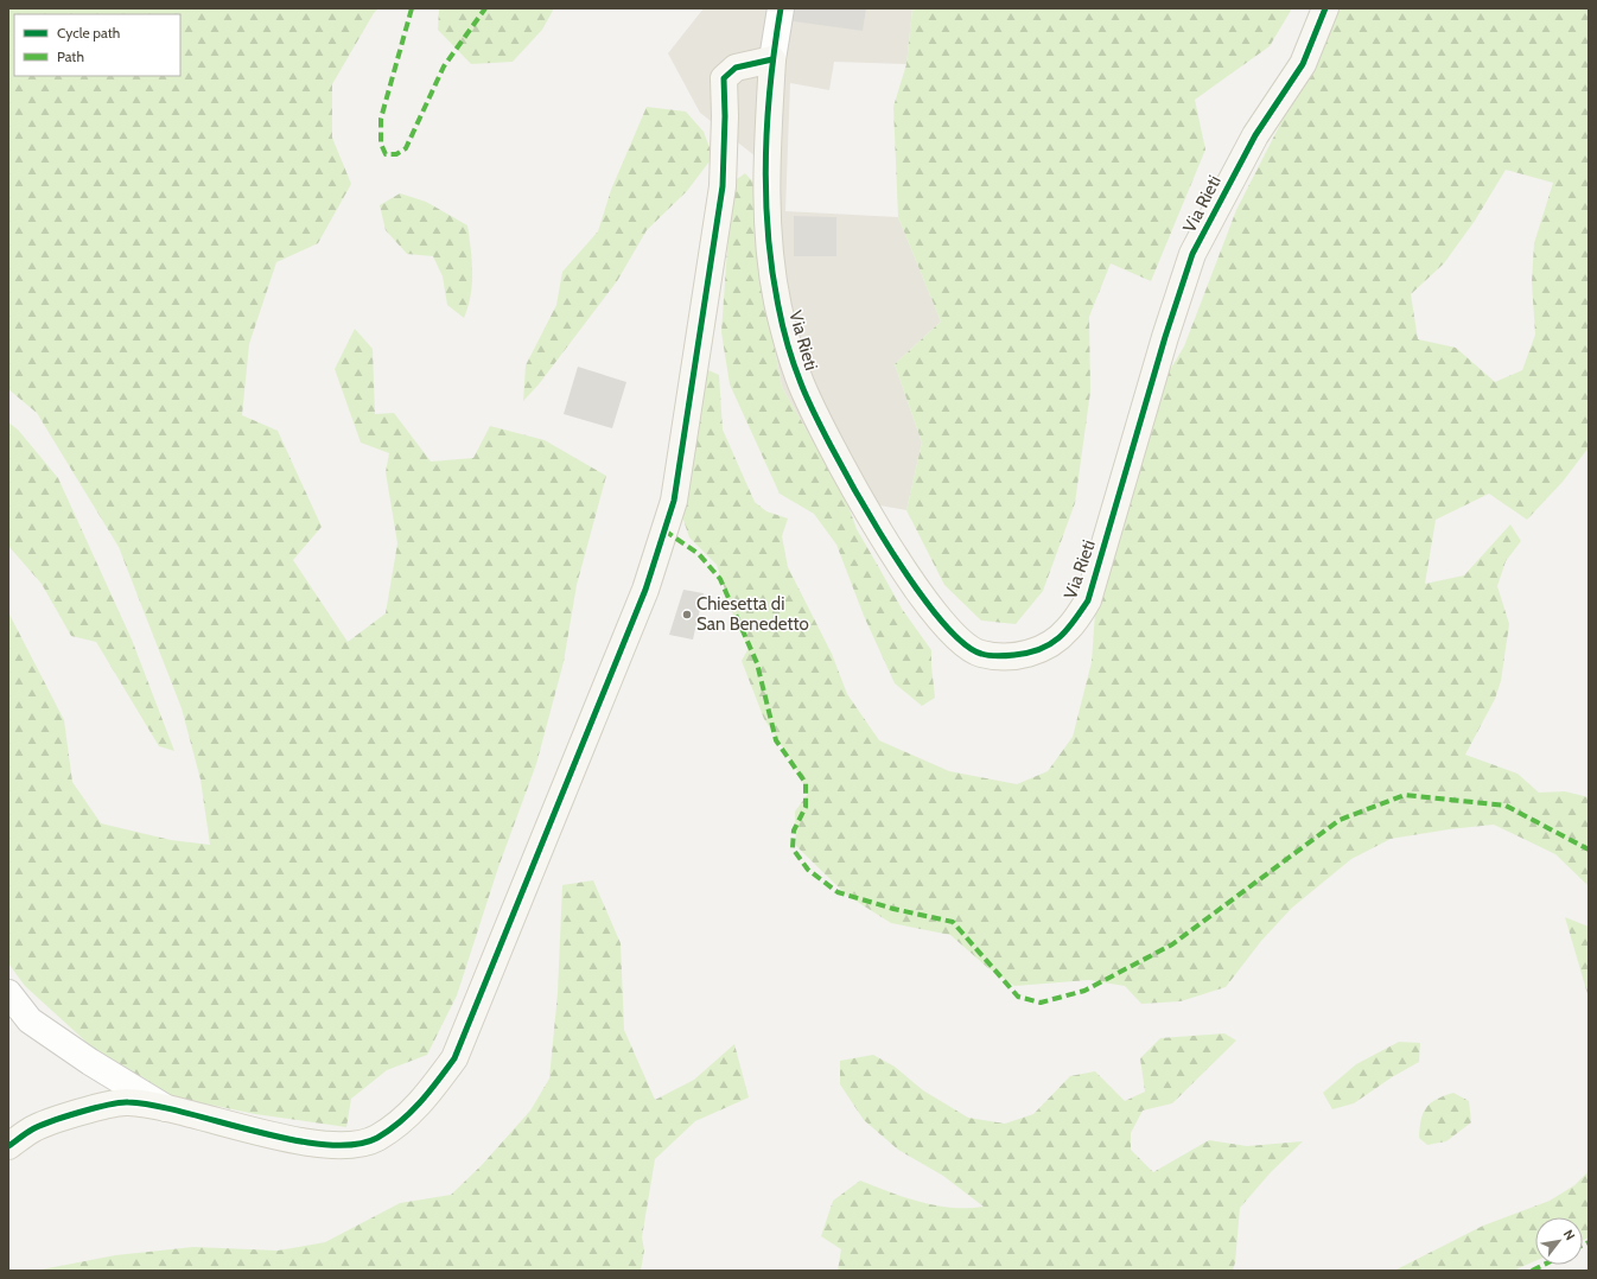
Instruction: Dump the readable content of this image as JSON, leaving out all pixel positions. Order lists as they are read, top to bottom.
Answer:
{
  "streets": {
    "street": ["Via Rieti"]
  },
  "places": ["Chiesetta di San Benedetto"],
  "legend": ["Cycle path", "Path"],
  "north": "top right"
}
